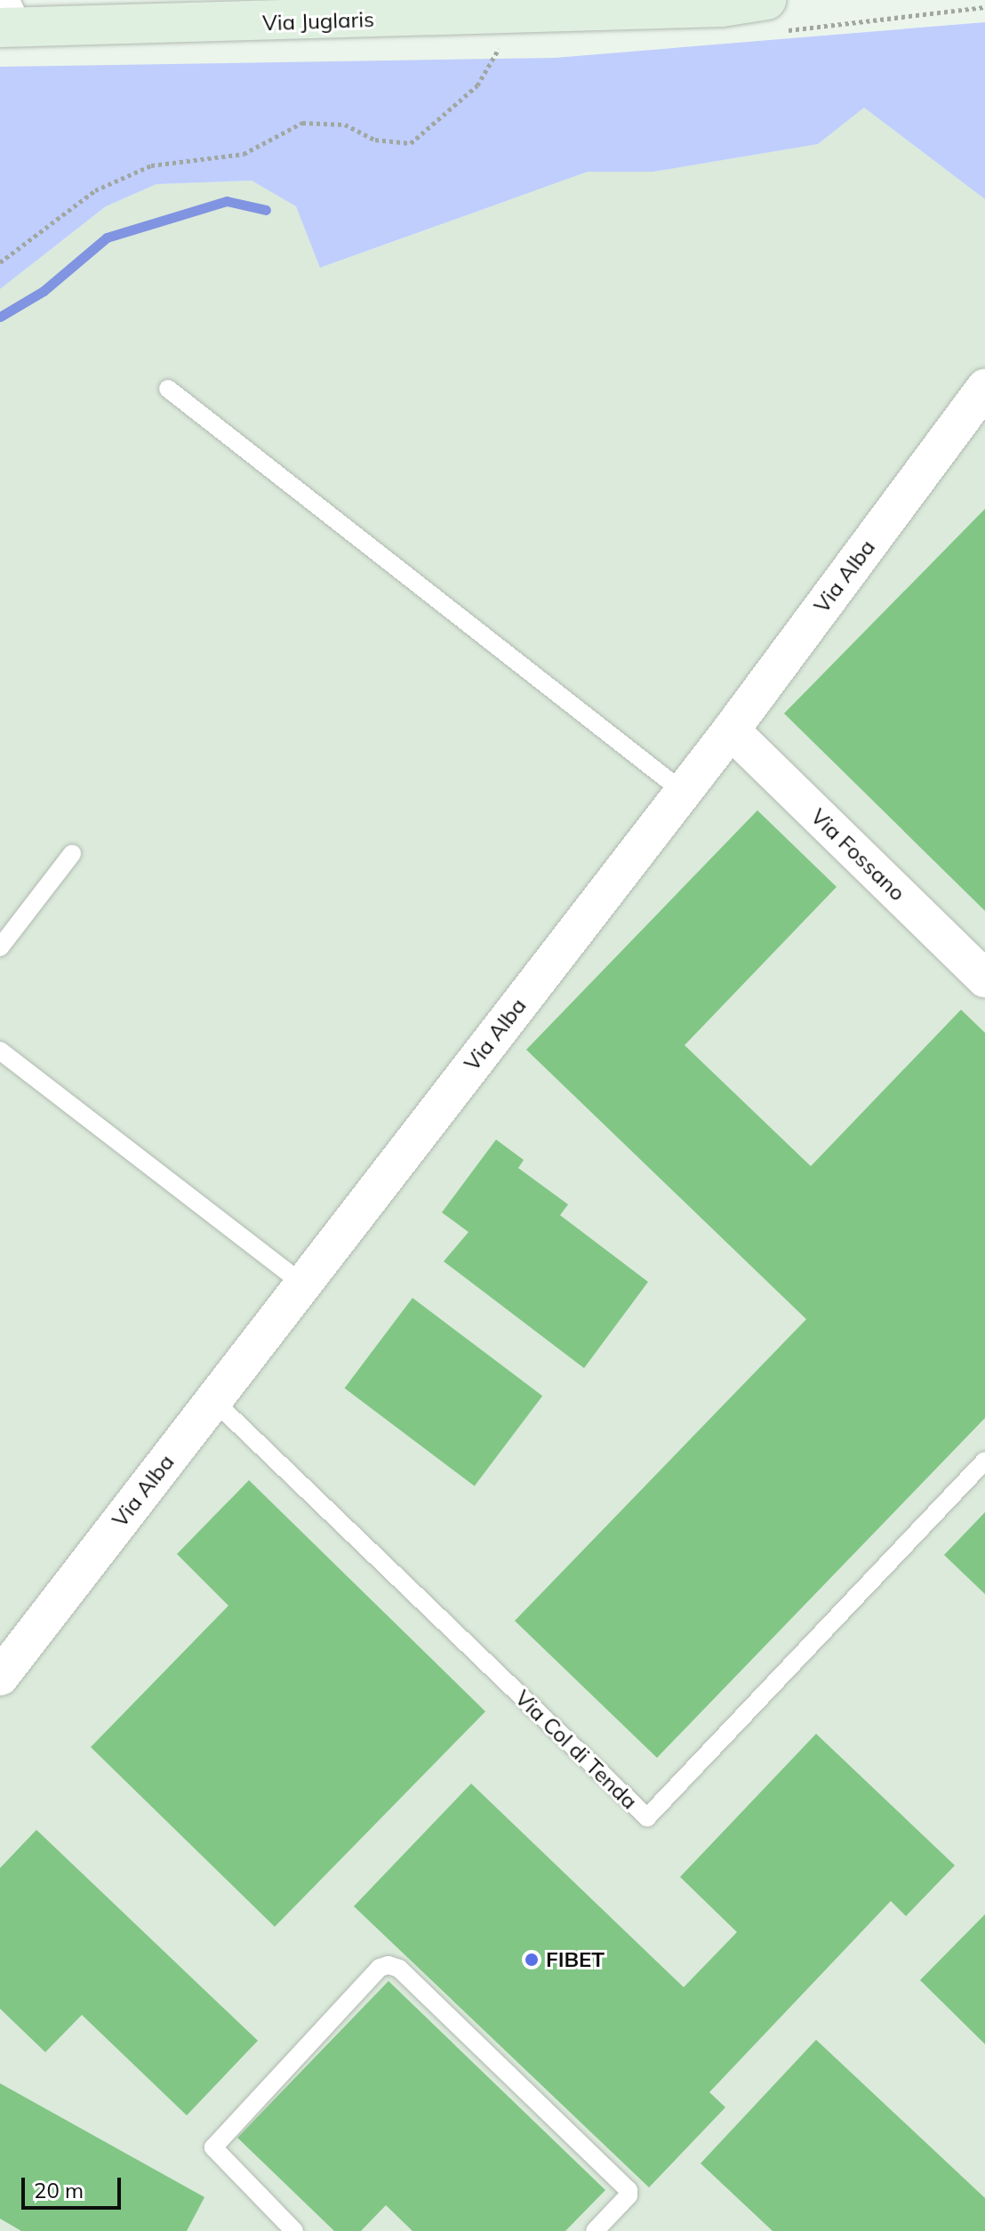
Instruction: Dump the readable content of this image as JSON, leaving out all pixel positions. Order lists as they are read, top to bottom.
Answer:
{
  "streets": {
    "street": ["Via Juglaris", "Via Alba", "Via Fossano"],
    "lane": ["Via Col di Tenda"]
  },
  "crossings": [
    ["Via Alba", "Via Fossano"],
    ["Via Alba", "Via Col di Tenda"]
  ],
  "places": ["FIBET"],
  "scale_bar": "20 m"
}
